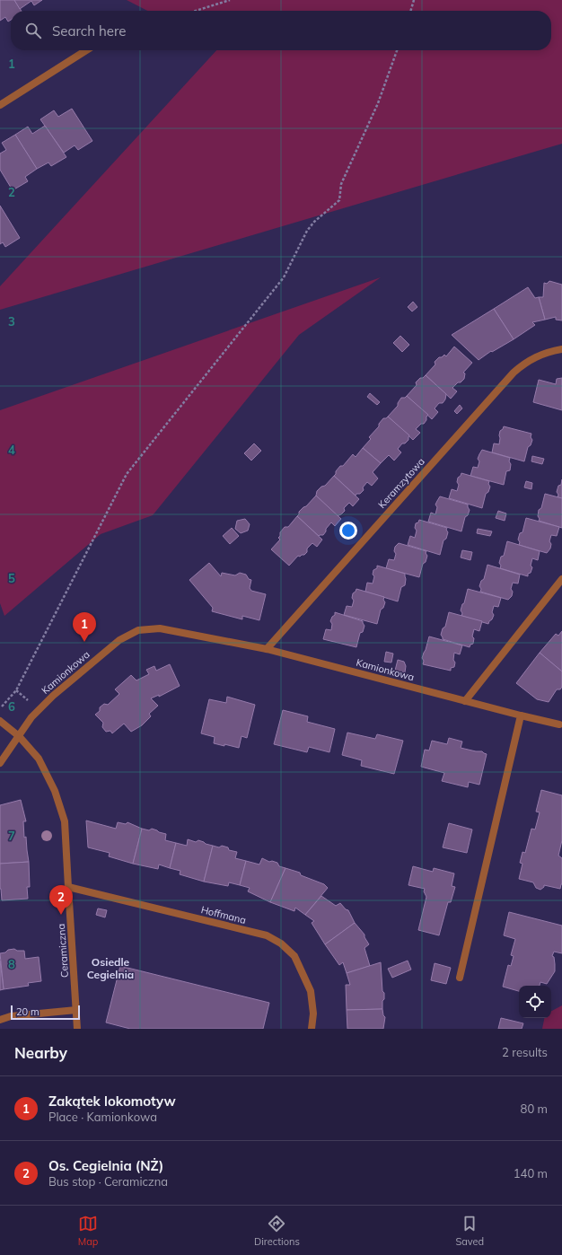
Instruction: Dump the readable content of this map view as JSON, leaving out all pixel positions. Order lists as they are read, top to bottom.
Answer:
{
  "streets": {
    "street": [
      "Keramzytowa",
      "Kamionkowa",
      "Hoffmana",
      "Ceramiczna"
    ]
  },
  "crossings": [
    ["Keramzytowa", "Kamionkowa"],
    ["Kamionkowa", "Ceramiczna"],
    ["Hoffmana", "Ceramiczna"]
  ],
  "districts": ["Osiedle Cegielnia"],
  "scale_bar": "20 m",
  "page": {
    "search": "Search here",
    "pins": ["1", "2"],
    "scale": "20 m",
    "heading": ["Nearby", "2 results"],
    "list": [
      {
        "mark": "1",
        "name": "Zakątek lokomotyw",
        "note": "Place · Kamionkowa",
        "value": "80 m"
      },
      {
        "mark": "2",
        "name": "Os. Cegielnia (NŻ)",
        "note": "Bus stop · Ceramiczna",
        "value": "140 m"
      }
    ],
    "nav": ["Map", "Directions", "Saved"]
  },
  "grid": {
    "rows": [
      "1",
      "2",
      "3",
      "4",
      "5",
      "6",
      "7",
      "8"
    ]
  }
}
